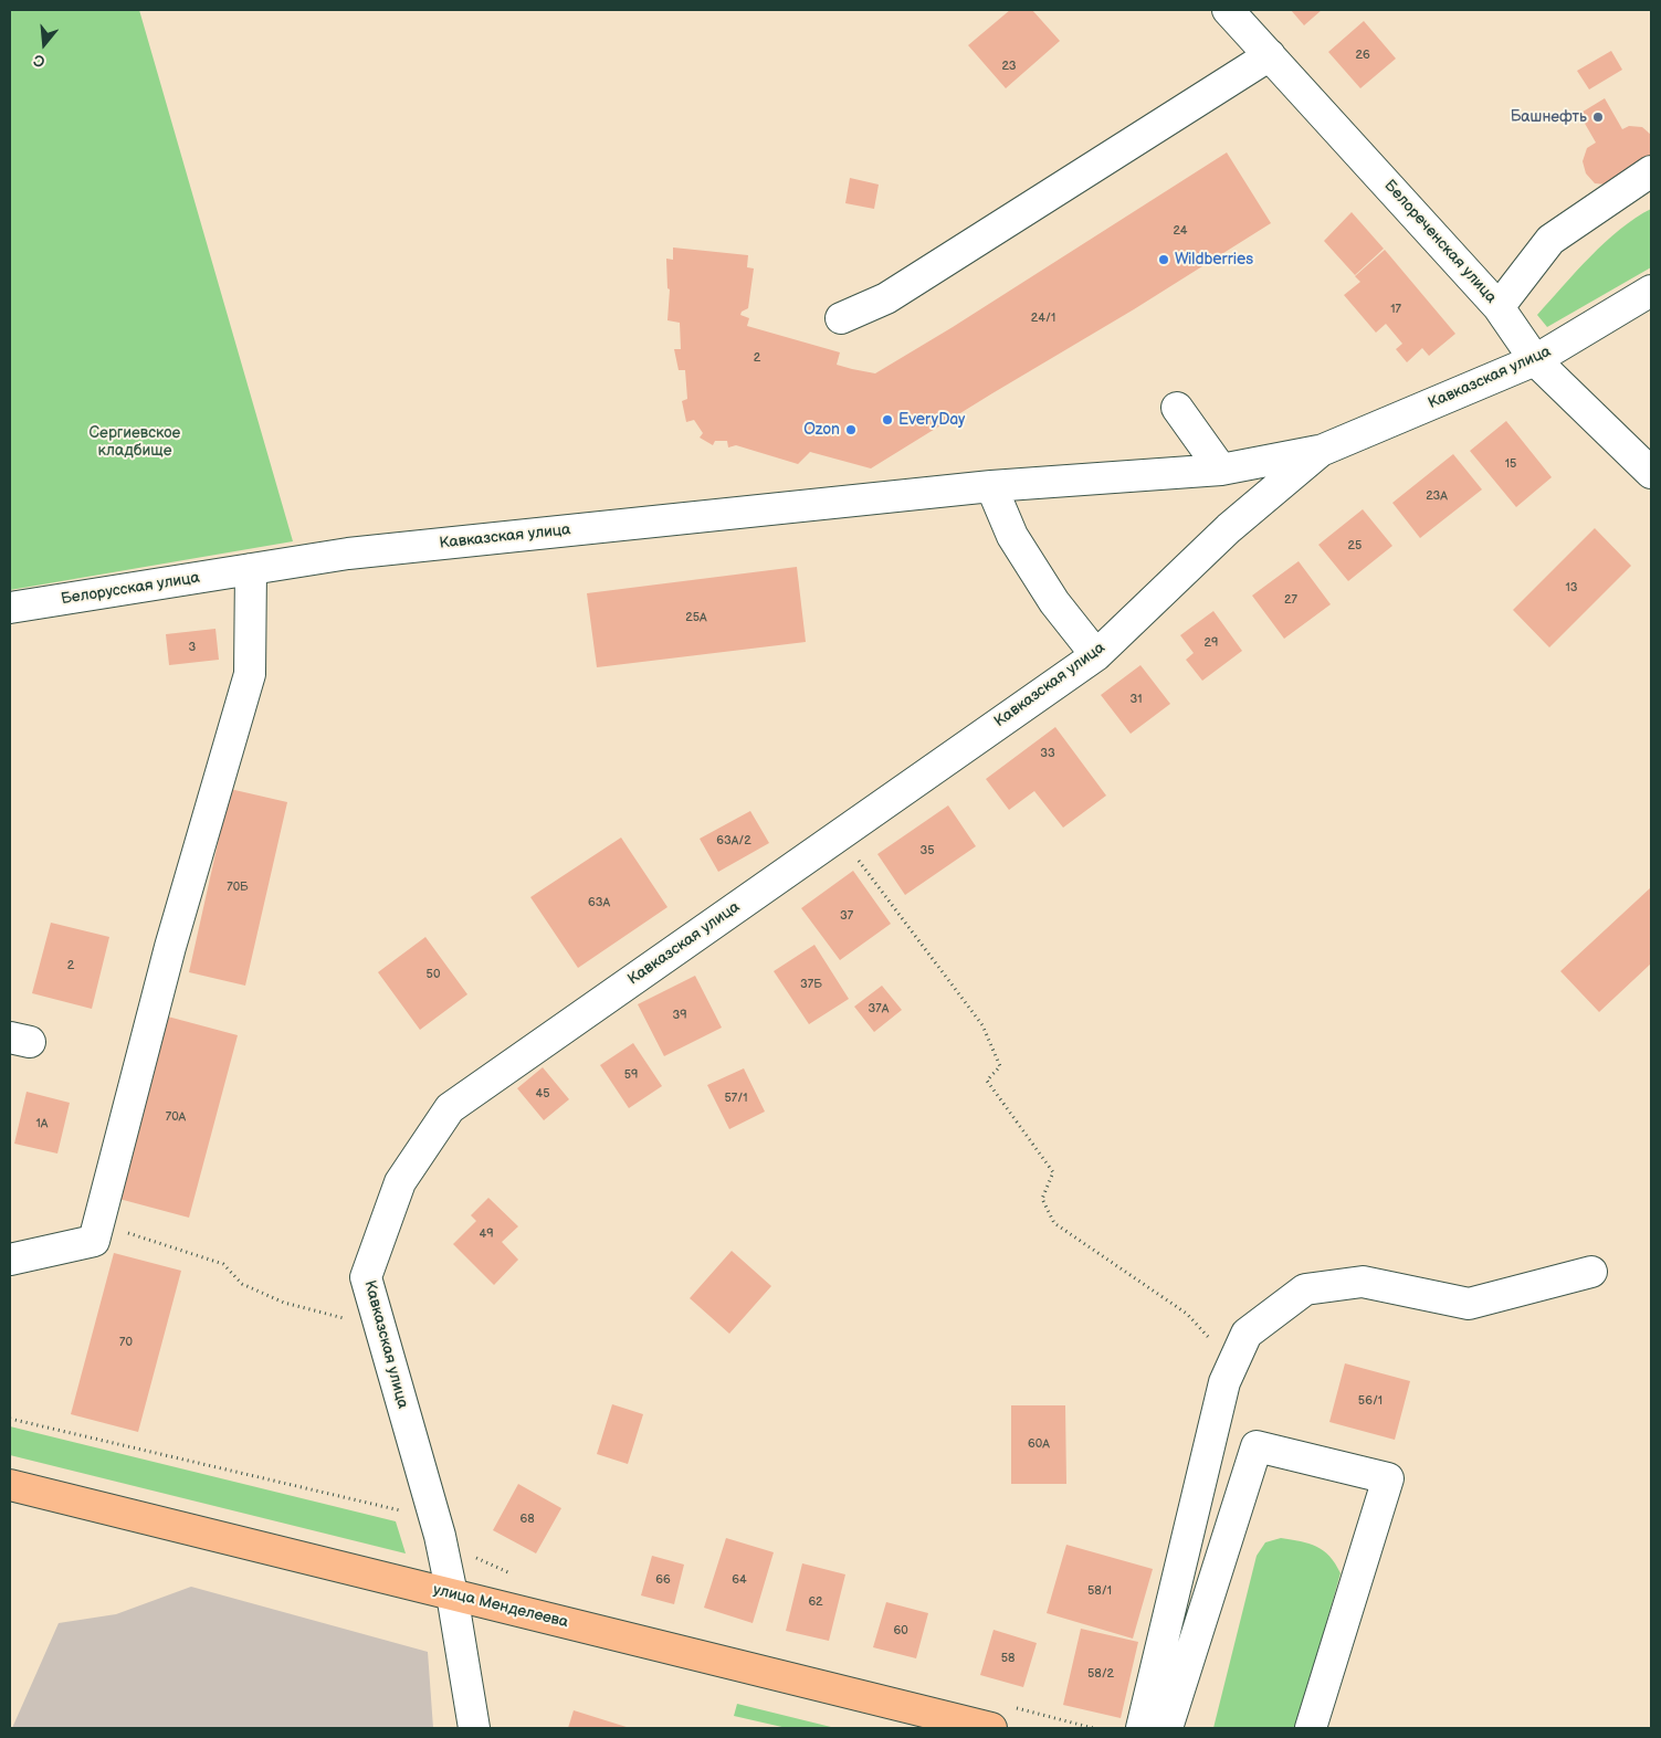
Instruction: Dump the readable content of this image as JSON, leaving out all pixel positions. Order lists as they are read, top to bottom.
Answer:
{
  "streets": {
    "main road": ["улица Менделеева"],
    "street": ["Белореченская улица", "Кавказская улица", "Белорусская улица"]
  },
  "crossings": [
    ["Белореченская улица", "Кавказская улица"],
    ["Кавказская улица", "Белорусская улица"],
    ["Кавказская улица", "улица Менделеева"]
  ],
  "parks": ["Сергиевское кладбище"],
  "places": [
    "Башнефть",
    "Wildberries",
    "EveryDay",
    "Ozon"
  ],
  "house_numbers": [
    "26",
    "23",
    "24",
    "17",
    "24/1",
    "2",
    "15",
    "23А",
    "25",
    "13",
    "27",
    "25А",
    "29",
    "3",
    "31",
    "33",
    "63А/2",
    "35",
    "70Б",
    "63А",
    "37",
    "2",
    "50",
    "37Б",
    "37А",
    "39",
    "59",
    "45",
    "57/1",
    "70А",
    "1А",
    "49",
    "70",
    "56/1",
    "60А",
    "68",
    "66",
    "64",
    "58/1",
    "62",
    "60",
    "58",
    "58/2"
  ],
  "north": "bottom"
}
